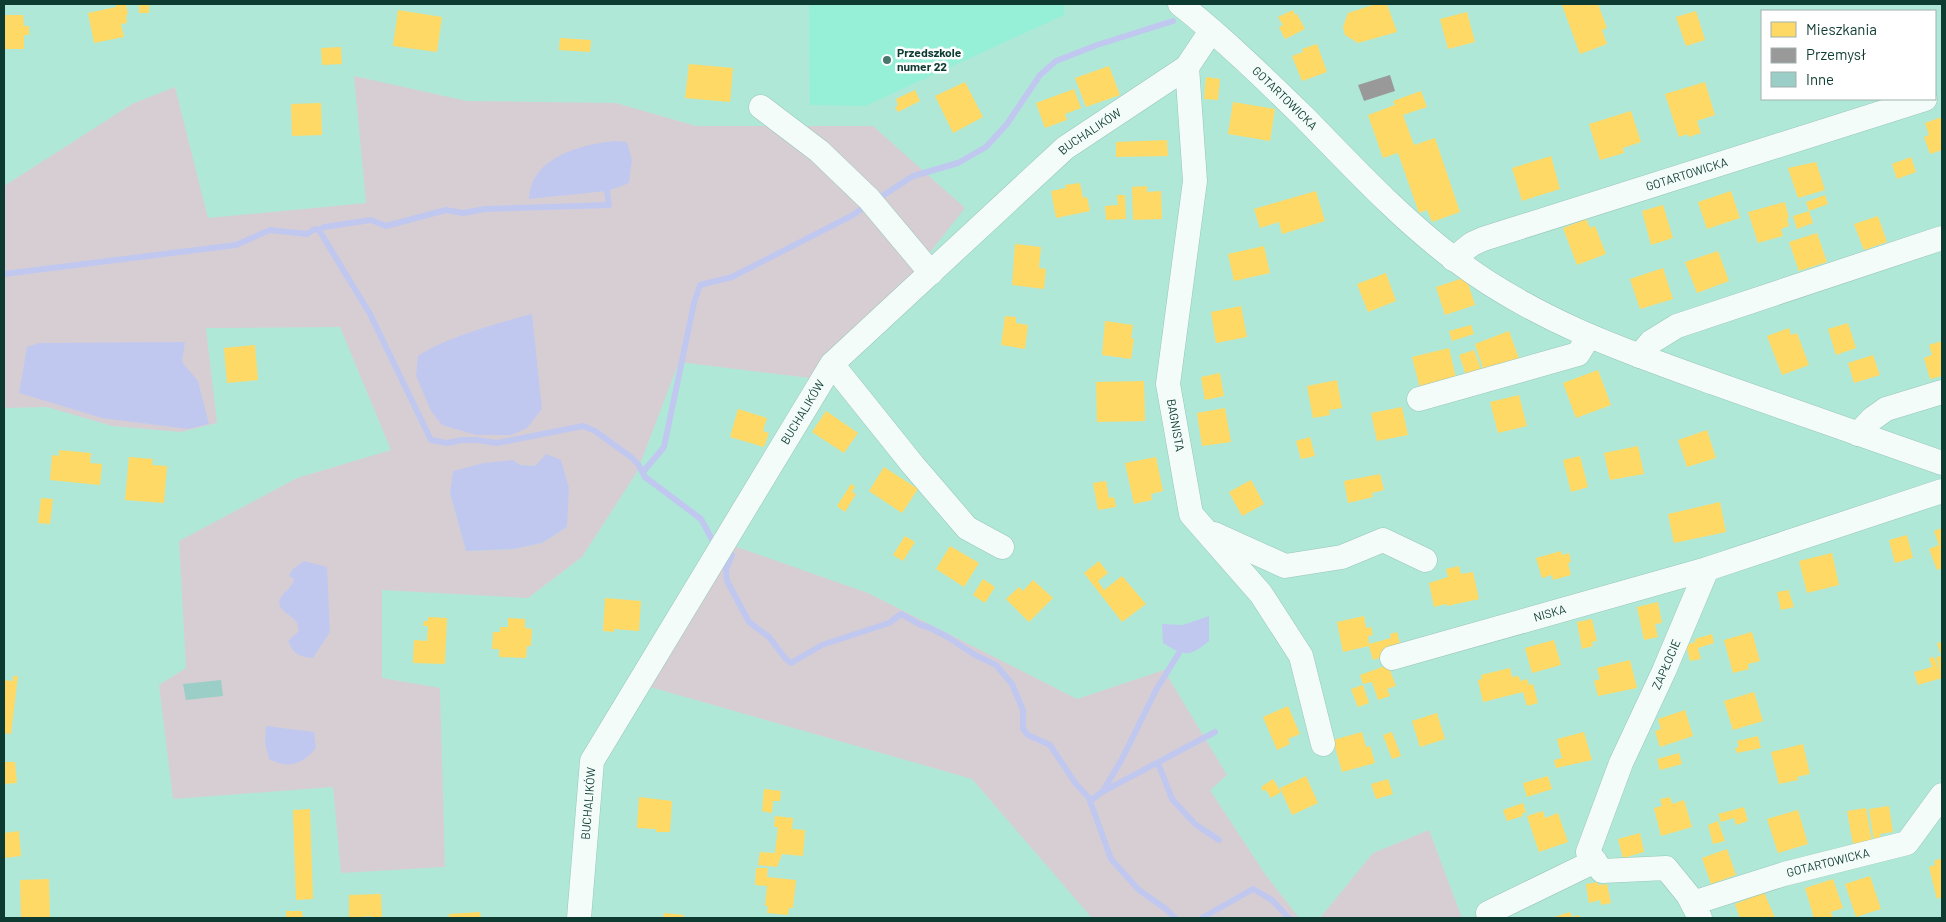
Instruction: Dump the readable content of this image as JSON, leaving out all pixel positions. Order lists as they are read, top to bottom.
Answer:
{
  "streets": {
    "street": [
      "GOTARTOWICKA",
      "BUCHALIKÓW",
      "BAGNISTA",
      "NISKA",
      "ZAPŁOCIE"
    ]
  },
  "crossings": [
    ["GOTARTOWICKA", "BUCHALIKÓW"],
    ["BUCHALIKÓW", "BAGNISTA"],
    ["NISKA", "ZAPŁOCIE"]
  ],
  "places": ["Przedszkole numer 22"],
  "legend": ["Mieszkania", "Przemysł", "Inne"]
}
